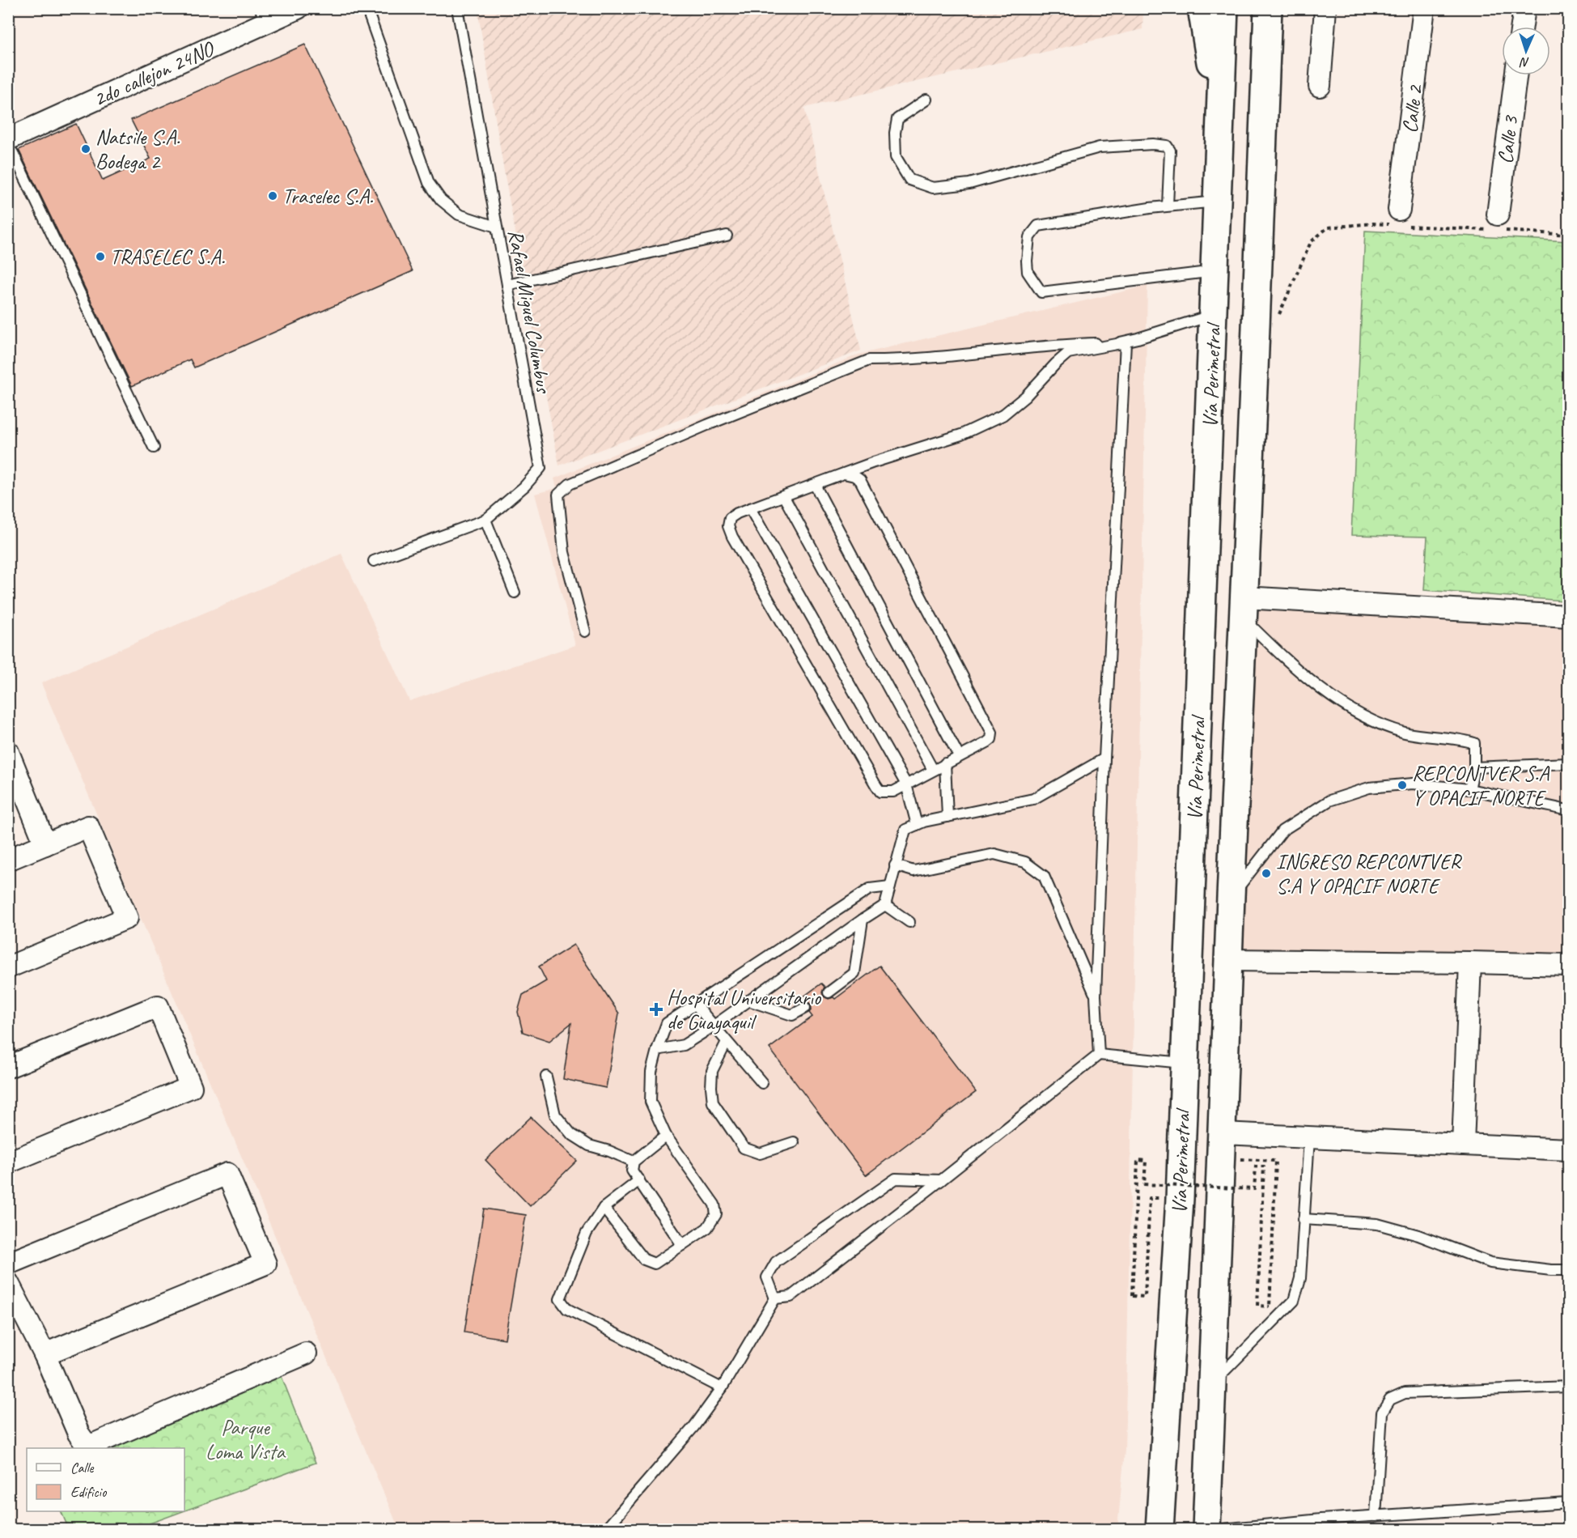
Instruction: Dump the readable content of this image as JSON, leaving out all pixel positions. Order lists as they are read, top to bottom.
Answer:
{
  "streets": {
    "highway": ["Vía Perimetral"],
    "street": ["2do callejon 24NO", "Calle 2", "Calle 3"],
    "lane": ["Rafael Miguel Columbus"]
  },
  "parks": ["Parque Loma Vista"],
  "places": {
    "other": [
      "Natsile S.A. Bodega 2",
      "Traselec S.A.",
      "TRASELEC S.A.",
      "REPCONTVER S.A Y OPACIF NORTE",
      "INGRESO REPCONTVER S.A Y OPACIF NORTE"
    ],
    "health": ["Hospital Universitario de Guayaquil"]
  },
  "legend": ["Calle", "Edificio"],
  "north": "bottom"
}
